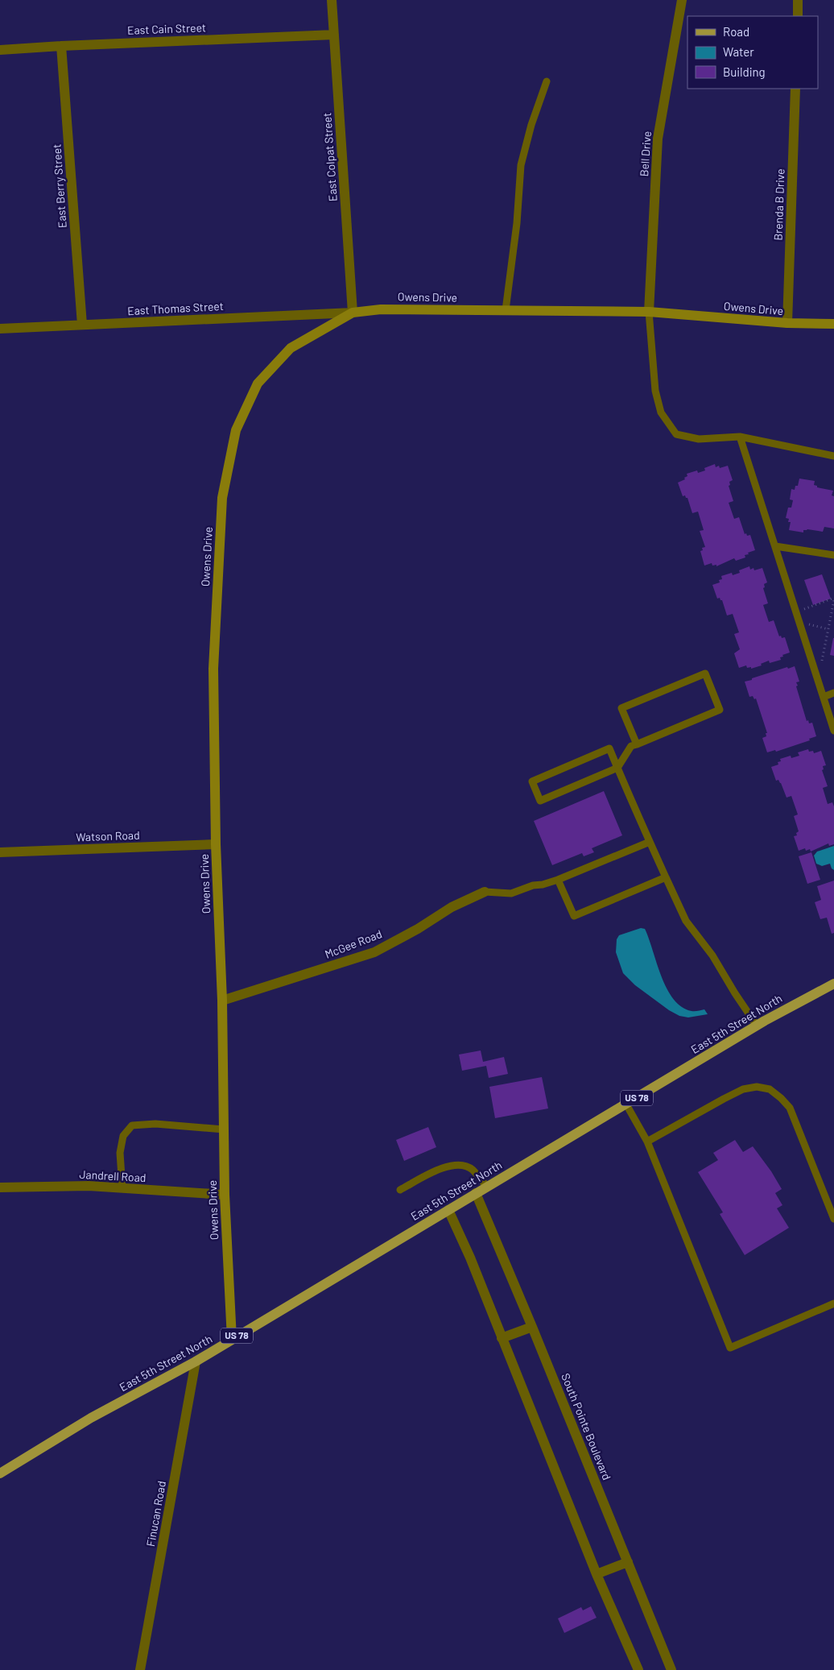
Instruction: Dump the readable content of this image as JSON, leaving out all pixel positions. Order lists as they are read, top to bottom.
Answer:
{
  "streets": {
    "main road": ["East 5th Street North", "US 78"],
    "street": [
      "East Cain Street",
      "Bell Drive",
      "East Colpat Street",
      "East Berry Street",
      "Brenda B Drive",
      "Owens Drive",
      "East Thomas Street",
      "Watson Road",
      "McGee Road",
      "Jandrell Road",
      "South Pointe Boulevard",
      "Finucan Road"
    ]
  },
  "crossings": [
    ["East Cain Street", "East Colpat Street"],
    ["East Cain Street", "East Berry Street"],
    ["Bell Drive", "Owens Drive"],
    ["East Colpat Street", "Owens Drive"],
    ["East Colpat Street", "East Thomas Street"],
    ["East Berry Street", "East Thomas Street"],
    ["Brenda B Drive", "Owens Drive"],
    ["Owens Drive", "East Thomas Street"],
    ["Owens Drive", "Watson Road"],
    ["Owens Drive", "McGee Road"],
    ["Owens Drive", "East 5th Street North"],
    ["Owens Drive", "Jandrell Road"],
    ["East 5th Street North", "South Pointe Boulevard"],
    ["East 5th Street North", "Finucan Road"]
  ],
  "legend": ["Road", "Water", "Building"]
}
